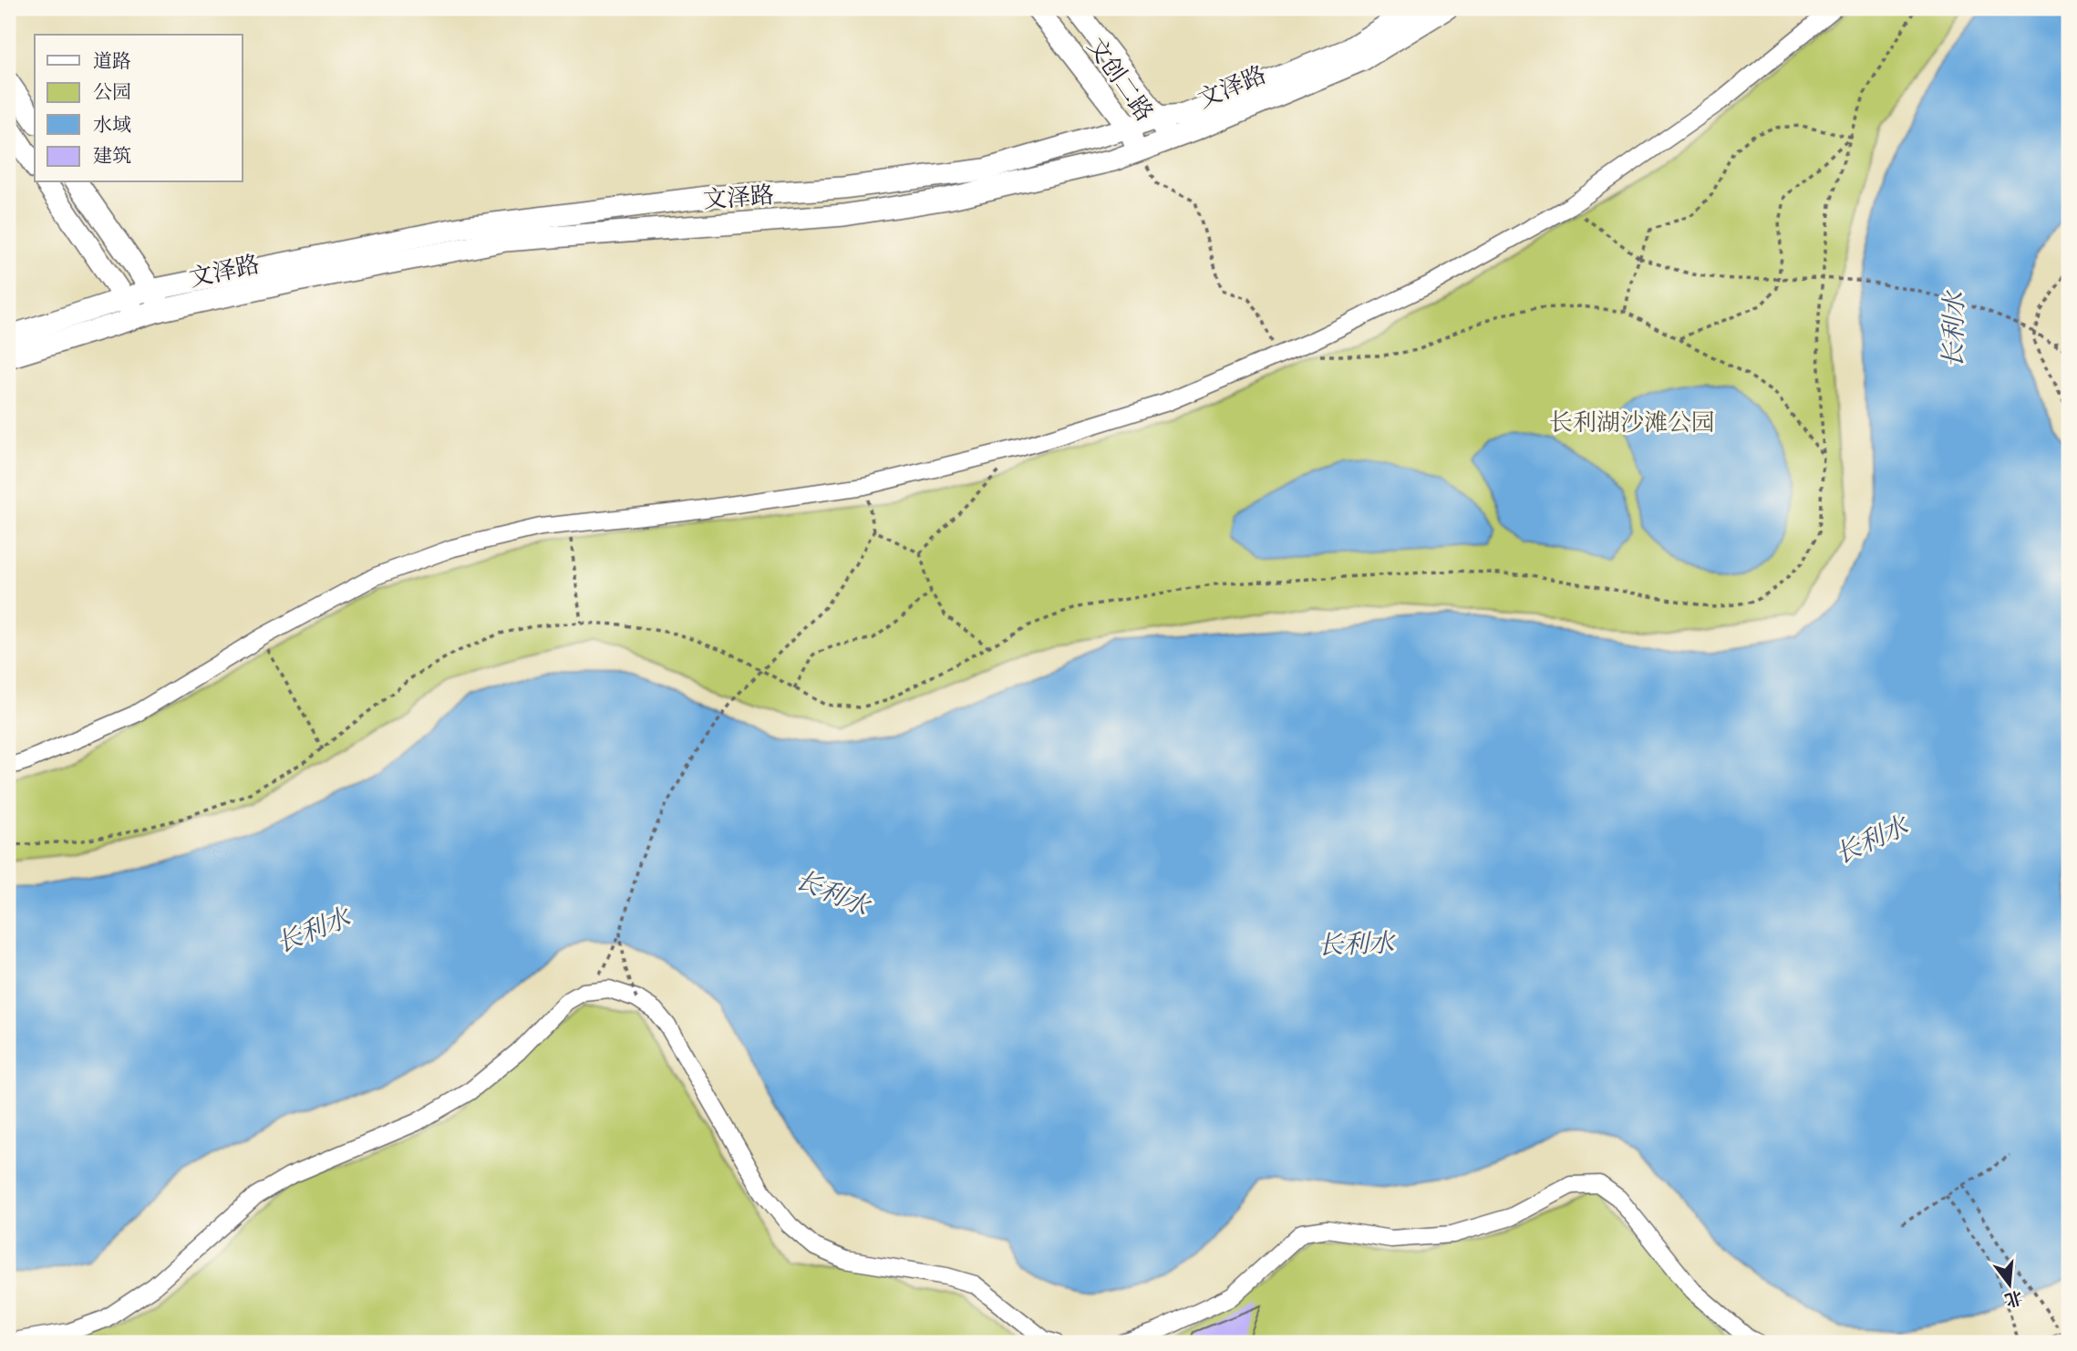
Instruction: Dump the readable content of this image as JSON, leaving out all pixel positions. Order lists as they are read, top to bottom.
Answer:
{
  "streets": {
    "street": ["文创二路", "文泽路"]
  },
  "crossings": [
    ["文创二路", "文泽路"]
  ],
  "water": ["长利水"],
  "parks": ["长利湖沙滩公园"],
  "legend": [
    "道路",
    "公园",
    "水域",
    "建筑"
  ],
  "north": "bottom"
}
